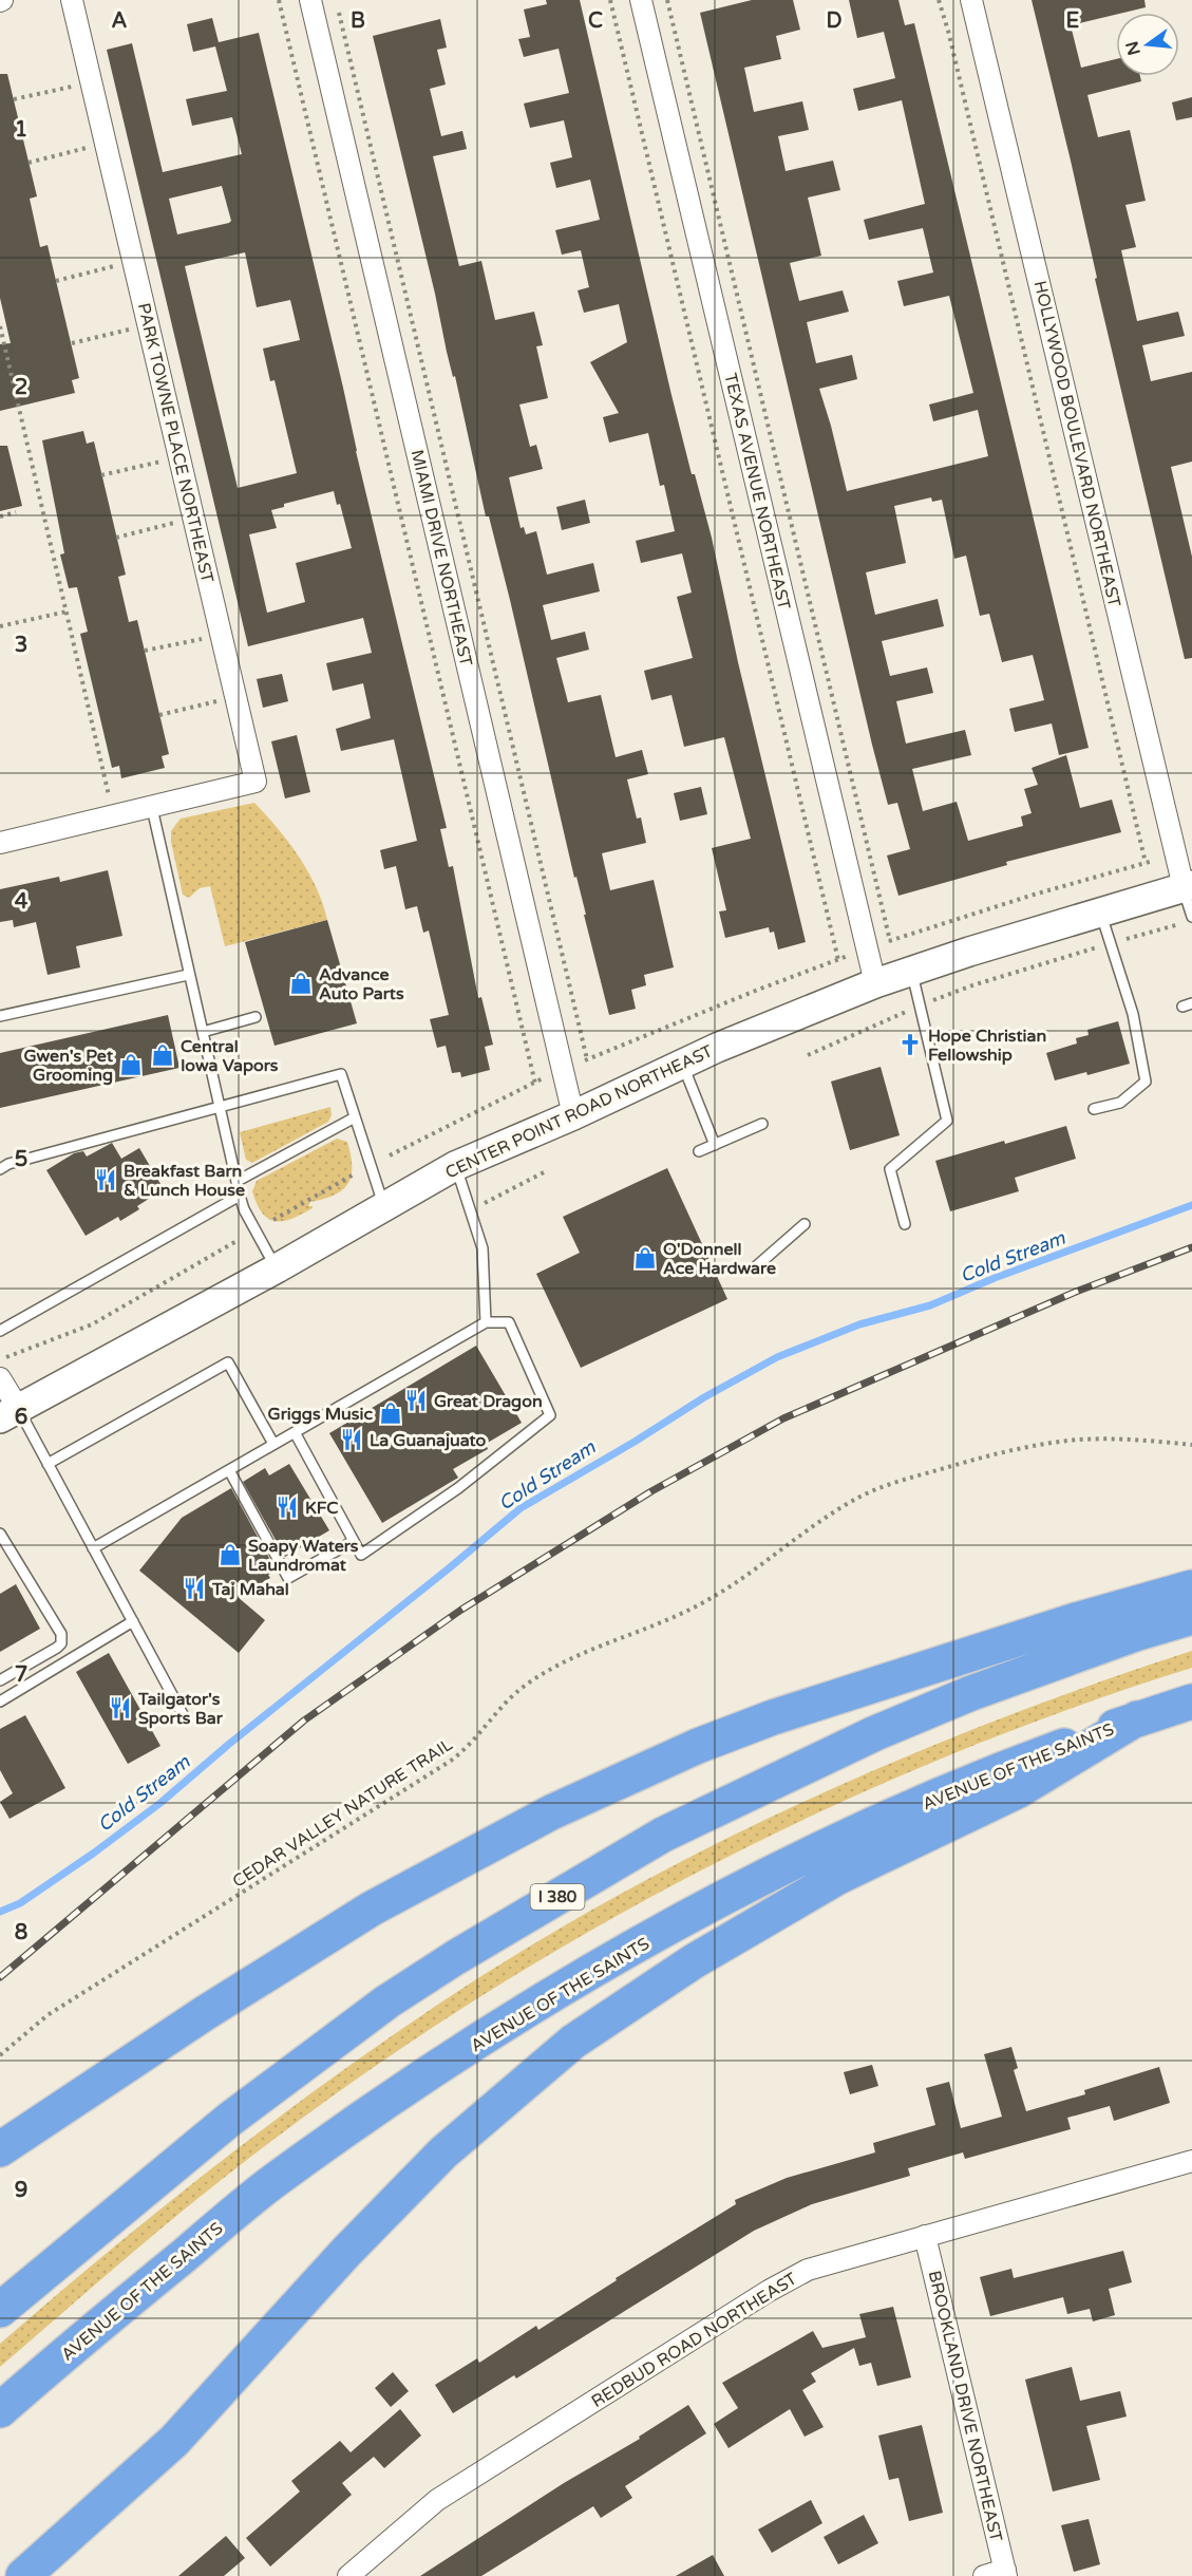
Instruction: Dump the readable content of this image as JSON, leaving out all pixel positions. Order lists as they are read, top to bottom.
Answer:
{
  "streets": {
    "highway": ["AVENUE OF THE SAINTS", "I 380"],
    "main road": ["CENTER POINT ROAD NORTHEAST"],
    "street": [
      "PARK TOWNE PLACE NORTHEAST",
      "HOLLYWOOD BOULEVARD NORTHEAST",
      "TEXAS AVENUE NORTHEAST",
      "MIAMI DRIVE NORTHEAST",
      "REDBUD ROAD NORTHEAST",
      "BROOKLAND DRIVE NORTHEAST"
    ],
    "path": ["CEDAR VALLEY NATURE TRAIL"]
  },
  "crossings": [
    ["HOLLYWOOD BOULEVARD NORTHEAST", "CENTER POINT ROAD NORTHEAST"],
    ["TEXAS AVENUE NORTHEAST", "CENTER POINT ROAD NORTHEAST"],
    ["MIAMI DRIVE NORTHEAST", "CENTER POINT ROAD NORTHEAST"],
    ["REDBUD ROAD NORTHEAST", "BROOKLAND DRIVE NORTHEAST"]
  ],
  "water": ["Cold Stream"],
  "places": {
    "shop": [
      "Advance Auto Parts",
      "Central Iowa Vapors",
      "Gwen's Pet Grooming",
      "O'Donnell Ace Hardware",
      "Griggs Music",
      "Soapy Waters Laundromat"
    ],
    "church": ["Hope Christian Fellowship"],
    "restaurant": [
      "Breakfast Barn & Lunch House",
      "Great Dragon",
      "La Guanajuato",
      "KFC",
      "Taj Mahal",
      "Tailgator's Sports Bar"
    ]
  },
  "north": "left",
  "grid": {
    "columns": [
      "A",
      "B",
      "C",
      "D",
      "E"
    ],
    "rows": [
      "1",
      "2",
      "3",
      "4",
      "5",
      "6",
      "7",
      "8",
      "9"
    ]
  }
}
